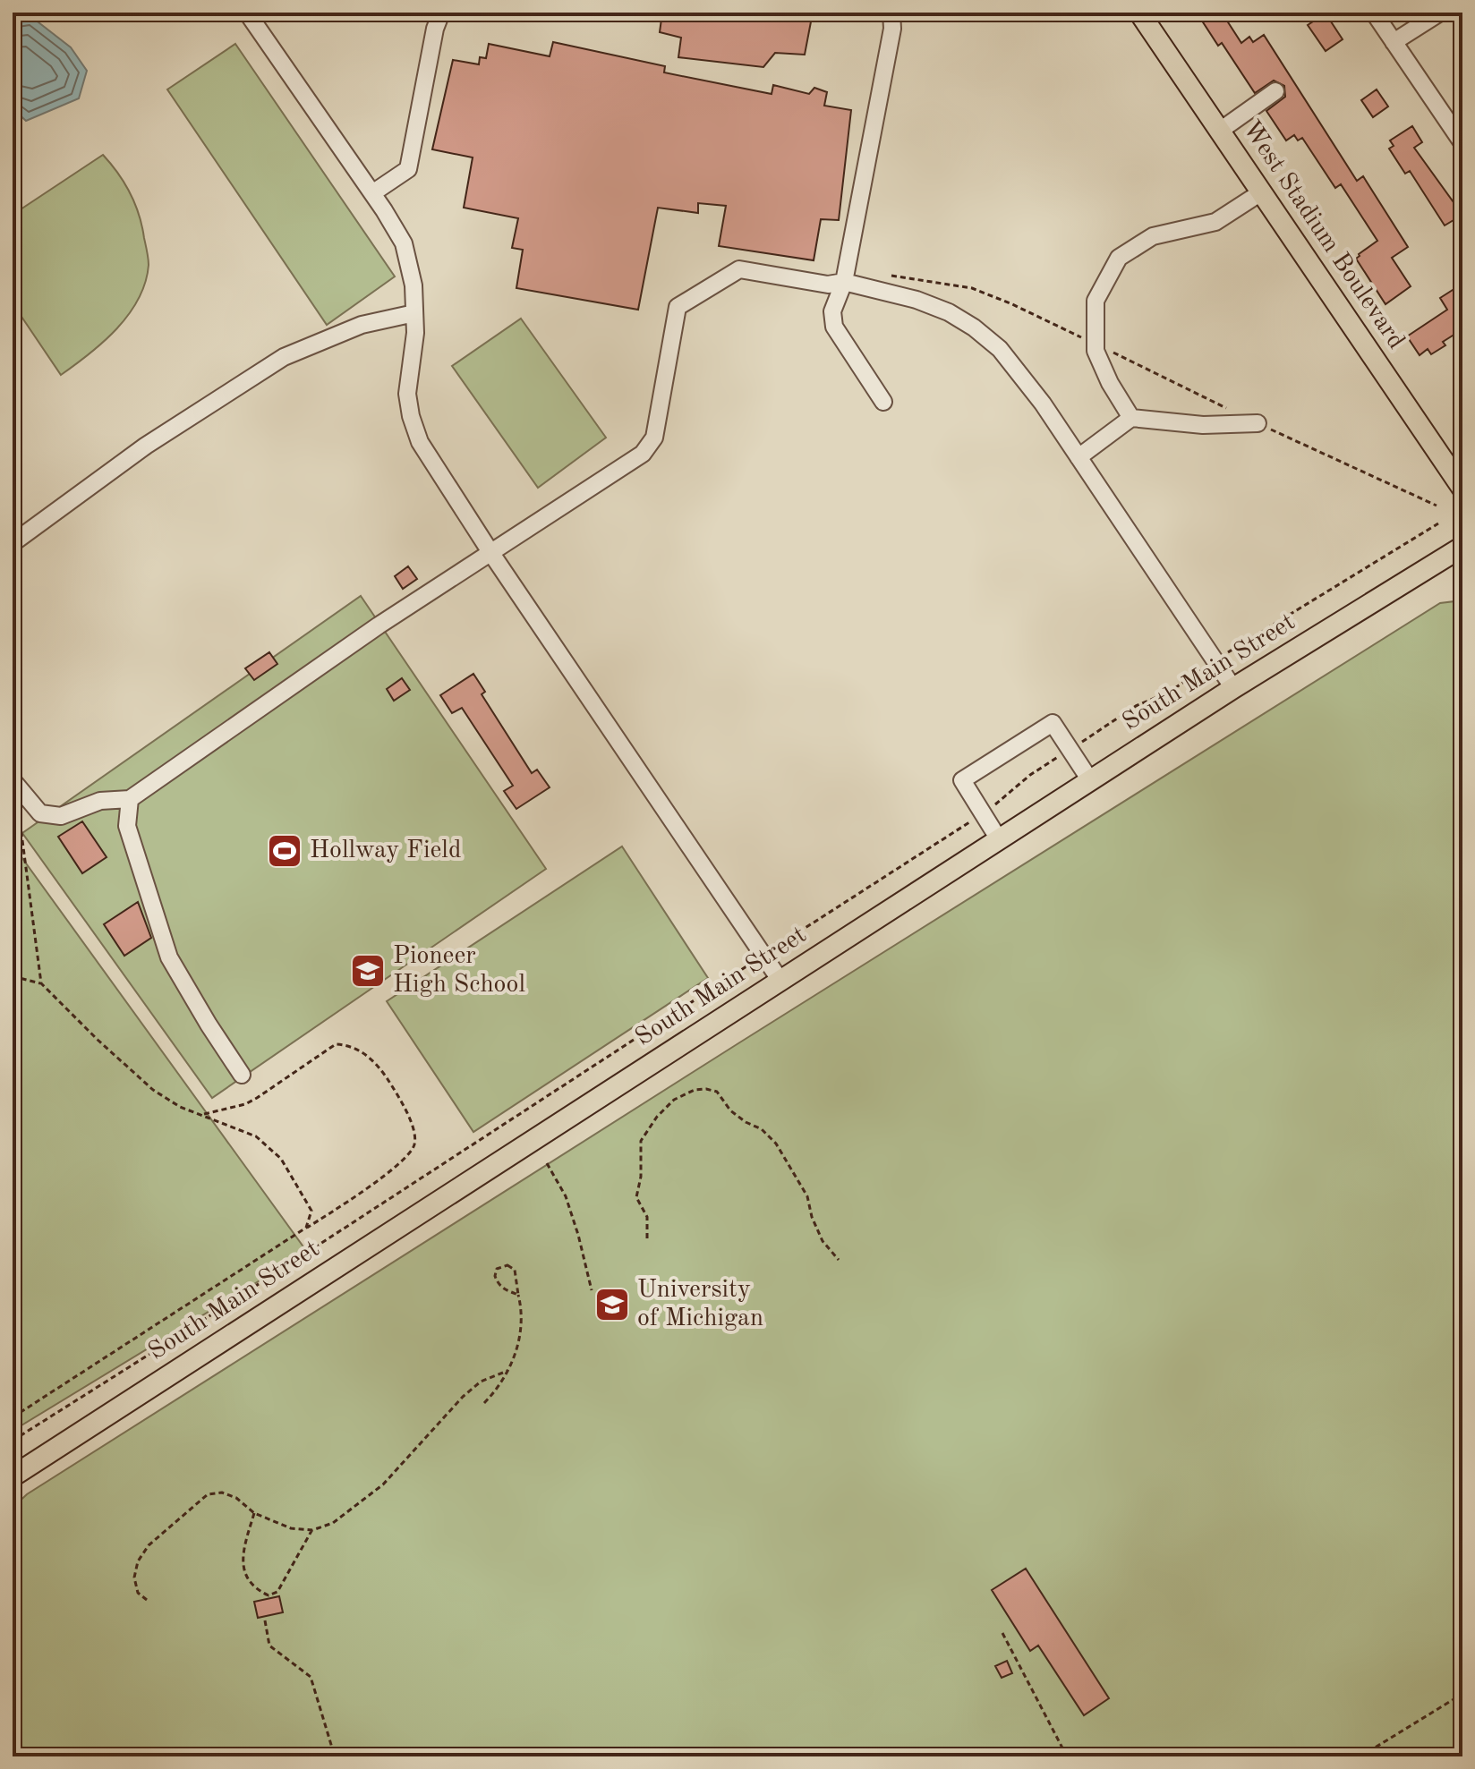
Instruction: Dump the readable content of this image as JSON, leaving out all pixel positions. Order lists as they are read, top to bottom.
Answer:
{
  "streets": {
    "main road": ["West Stadium Boulevard", "South Main Street"]
  },
  "places": {
    "sports": ["Hollway Field"],
    "school or university": ["Pioneer High School", "University of Michigan"]
  }
}
